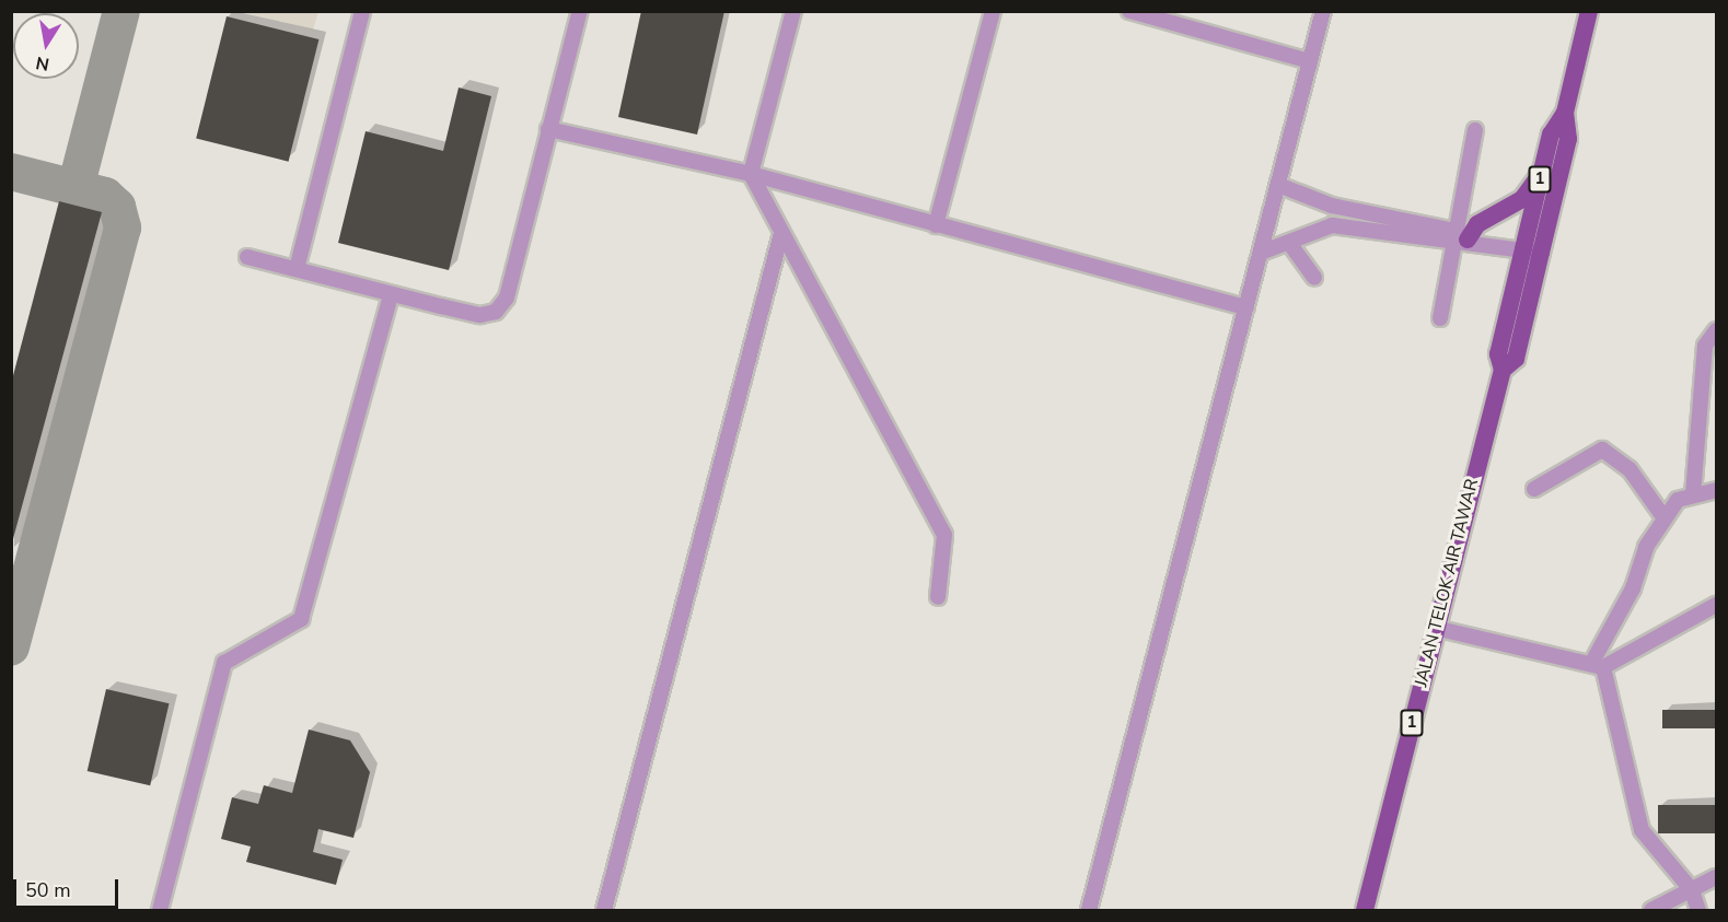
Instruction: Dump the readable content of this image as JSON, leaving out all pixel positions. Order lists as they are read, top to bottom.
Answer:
{
  "streets": {
    "main road": ["1", "JALAN TELOK AIR TAWAR"]
  },
  "scale_bar": "50 m",
  "north": "bottom"
}
